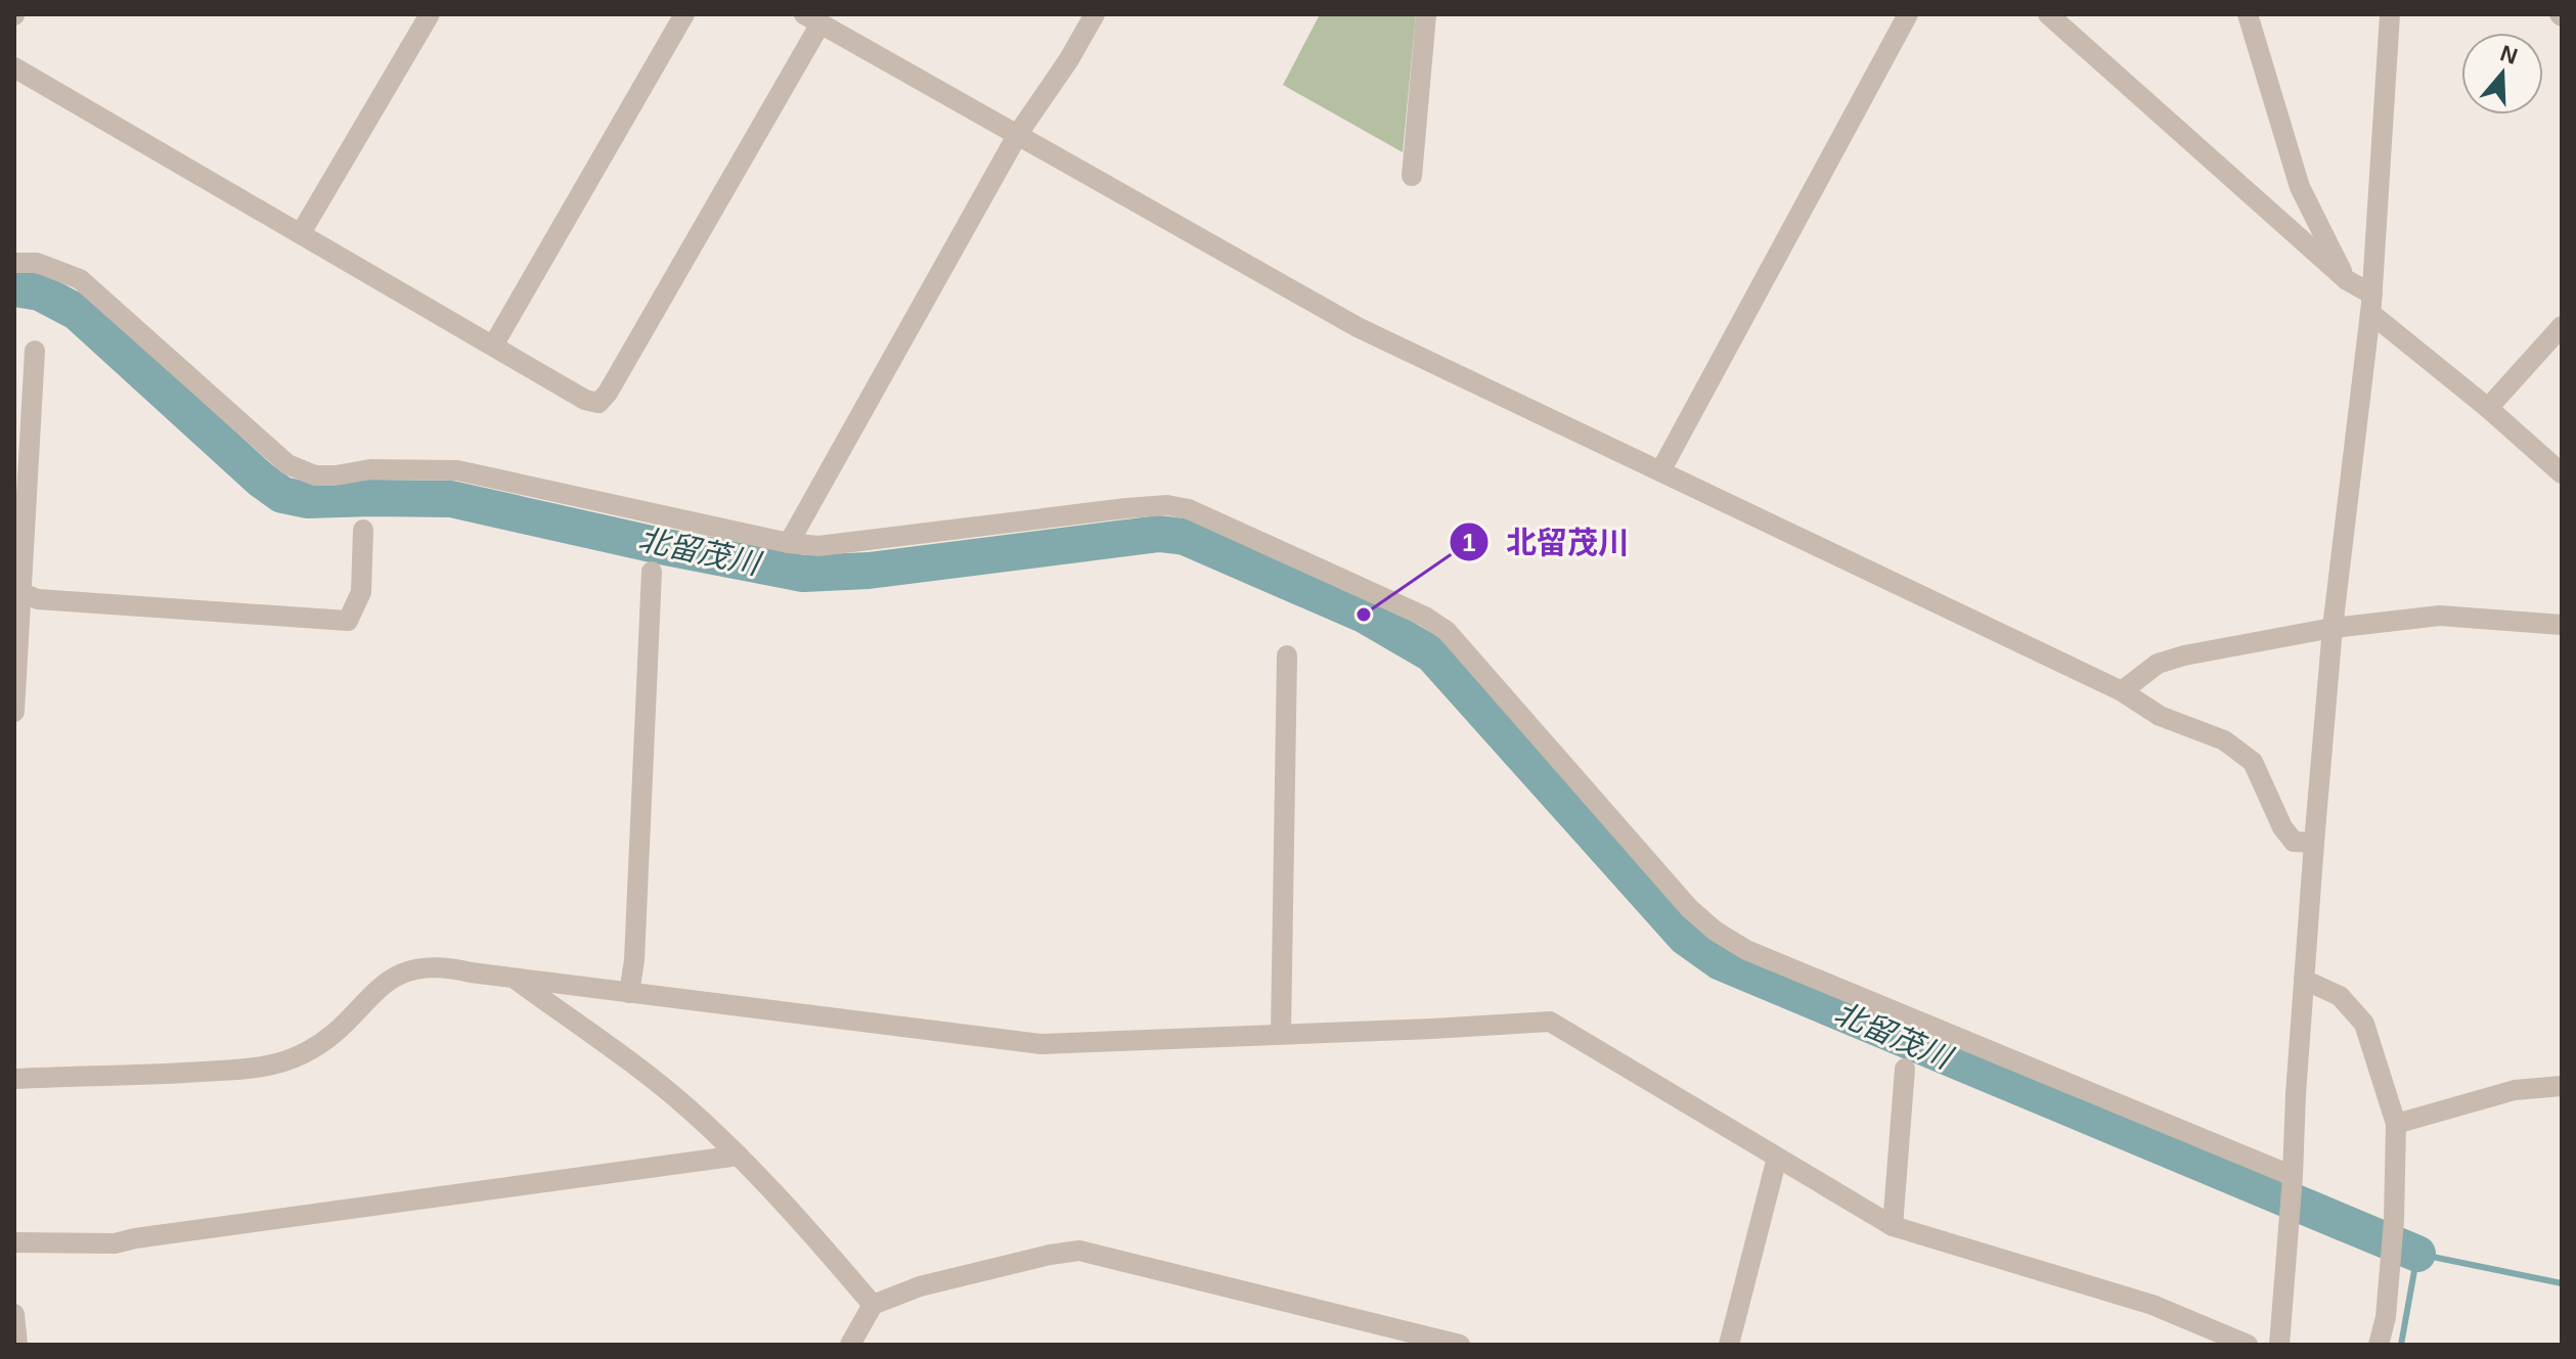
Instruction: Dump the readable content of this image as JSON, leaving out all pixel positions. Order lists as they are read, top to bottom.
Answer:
{
  "water": ["北留茂川"],
  "places": ["北留茂川"],
  "north": "top"
}
